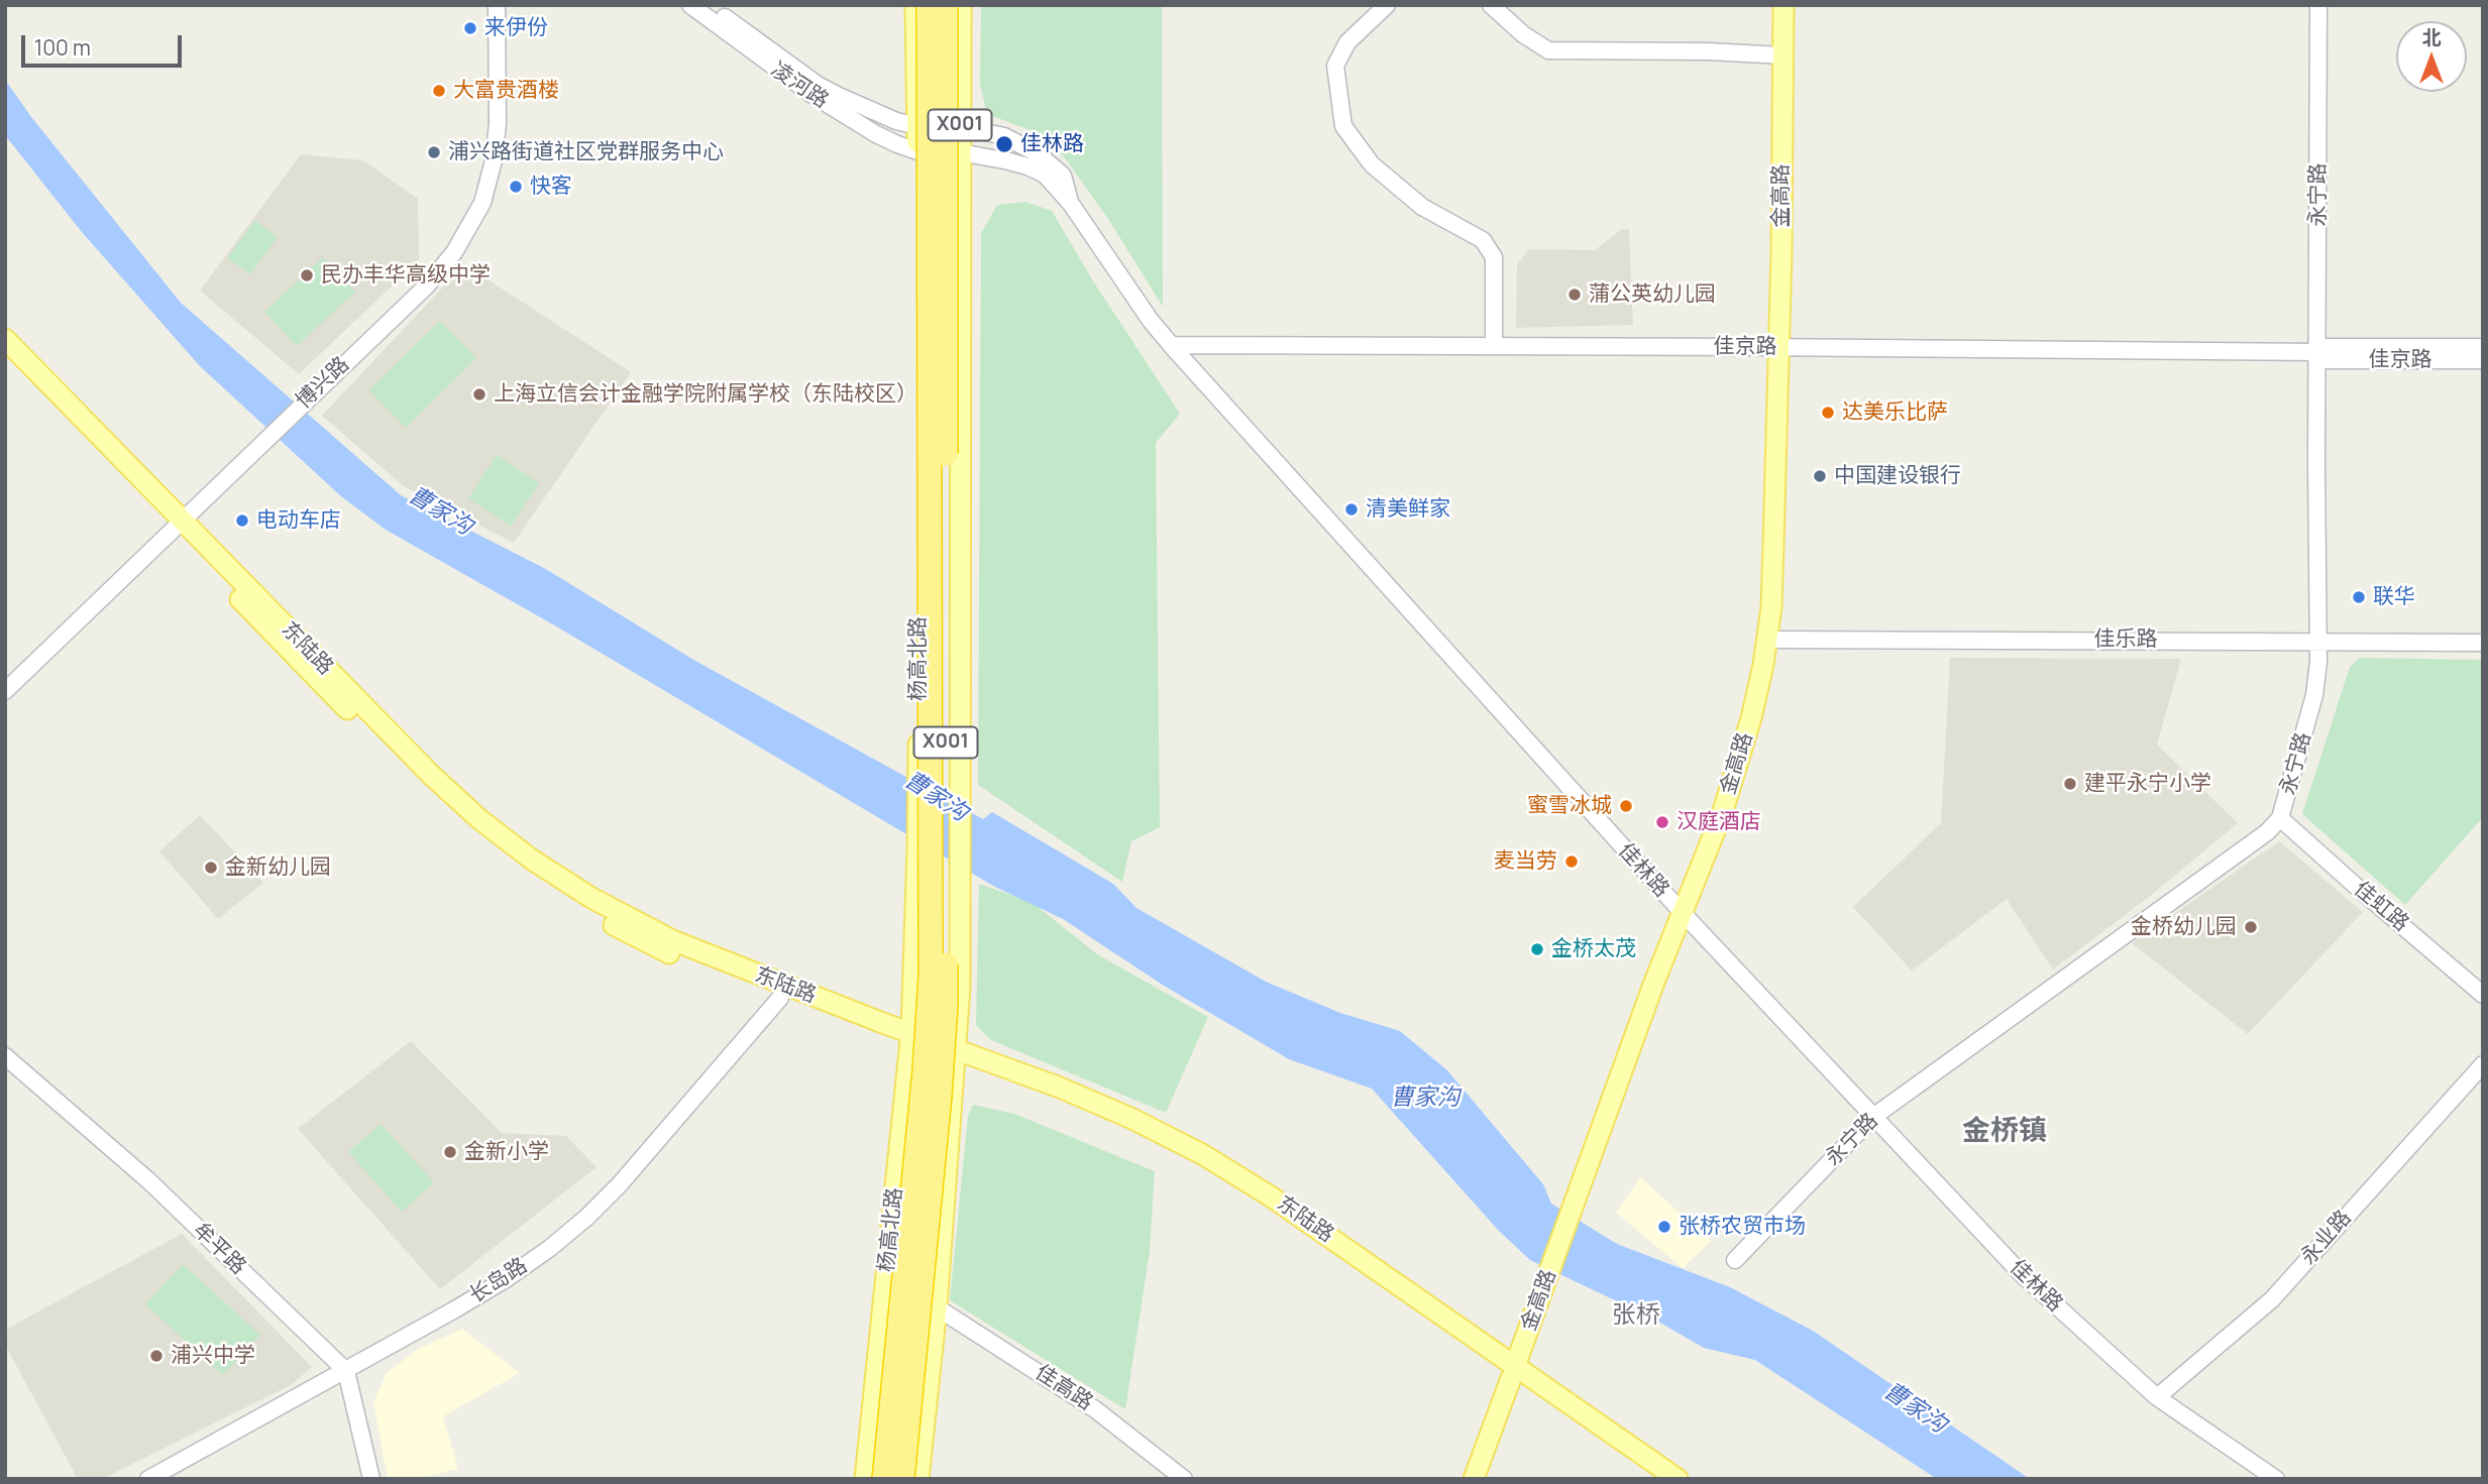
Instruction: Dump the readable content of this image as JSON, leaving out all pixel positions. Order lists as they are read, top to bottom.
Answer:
{
  "streets": {
    "highway": ["X001", "杨高北路"],
    "main road": ["金高路", "东陆路"],
    "street": [
      "凌河路",
      "永宁路",
      "佳京路",
      "博兴路",
      "佳乐路",
      "佳林路",
      "佳虹路",
      "永业路",
      "牟平路",
      "长岛路",
      "佳高路"
    ]
  },
  "crossings": [
    ["凌河路", "杨高北路"],
    ["凌河路", "佳林路"],
    ["永宁路", "佳京路"],
    ["永宁路", "佳乐路"],
    ["永宁路", "佳林路"],
    ["永宁路", "佳虹路"],
    ["金高路", "佳京路"],
    ["金高路", "佳乐路"],
    ["金高路", "东陆路"],
    ["金高路", "佳林路"],
    ["佳京路", "佳林路"],
    ["博兴路", "东陆路"],
    ["东陆路", "杨高北路"],
    ["东陆路", "长岛路"],
    ["杨高北路", "佳林路"],
    ["杨高北路", "佳高路"],
    ["佳林路", "永业路"],
    ["牟平路", "长岛路"]
  ],
  "districts": ["金桥镇", "张桥"],
  "water": ["曹家沟"],
  "places": [
    "来伊份",
    "大富贵酒楼",
    "佳林路",
    "浦兴路街道社区党群服务中心",
    "快客",
    "民办丰华高级中学",
    "蒲公英幼儿园",
    "上海立信会计金融学院附属学校（东陆校区）",
    "达美乐比萨",
    "中国建设银行",
    "清美鲜家",
    "电动车店",
    "联华",
    "建平永宁小学",
    "蜜雪冰城",
    "汉庭酒店",
    "麦当劳",
    "金新幼儿园",
    "金桥幼儿园",
    "金桥太茂",
    "金新小学",
    "张桥农贸市场",
    "浦兴中学"
  ],
  "scale_bar": "100 m",
  "north": "top"
}
